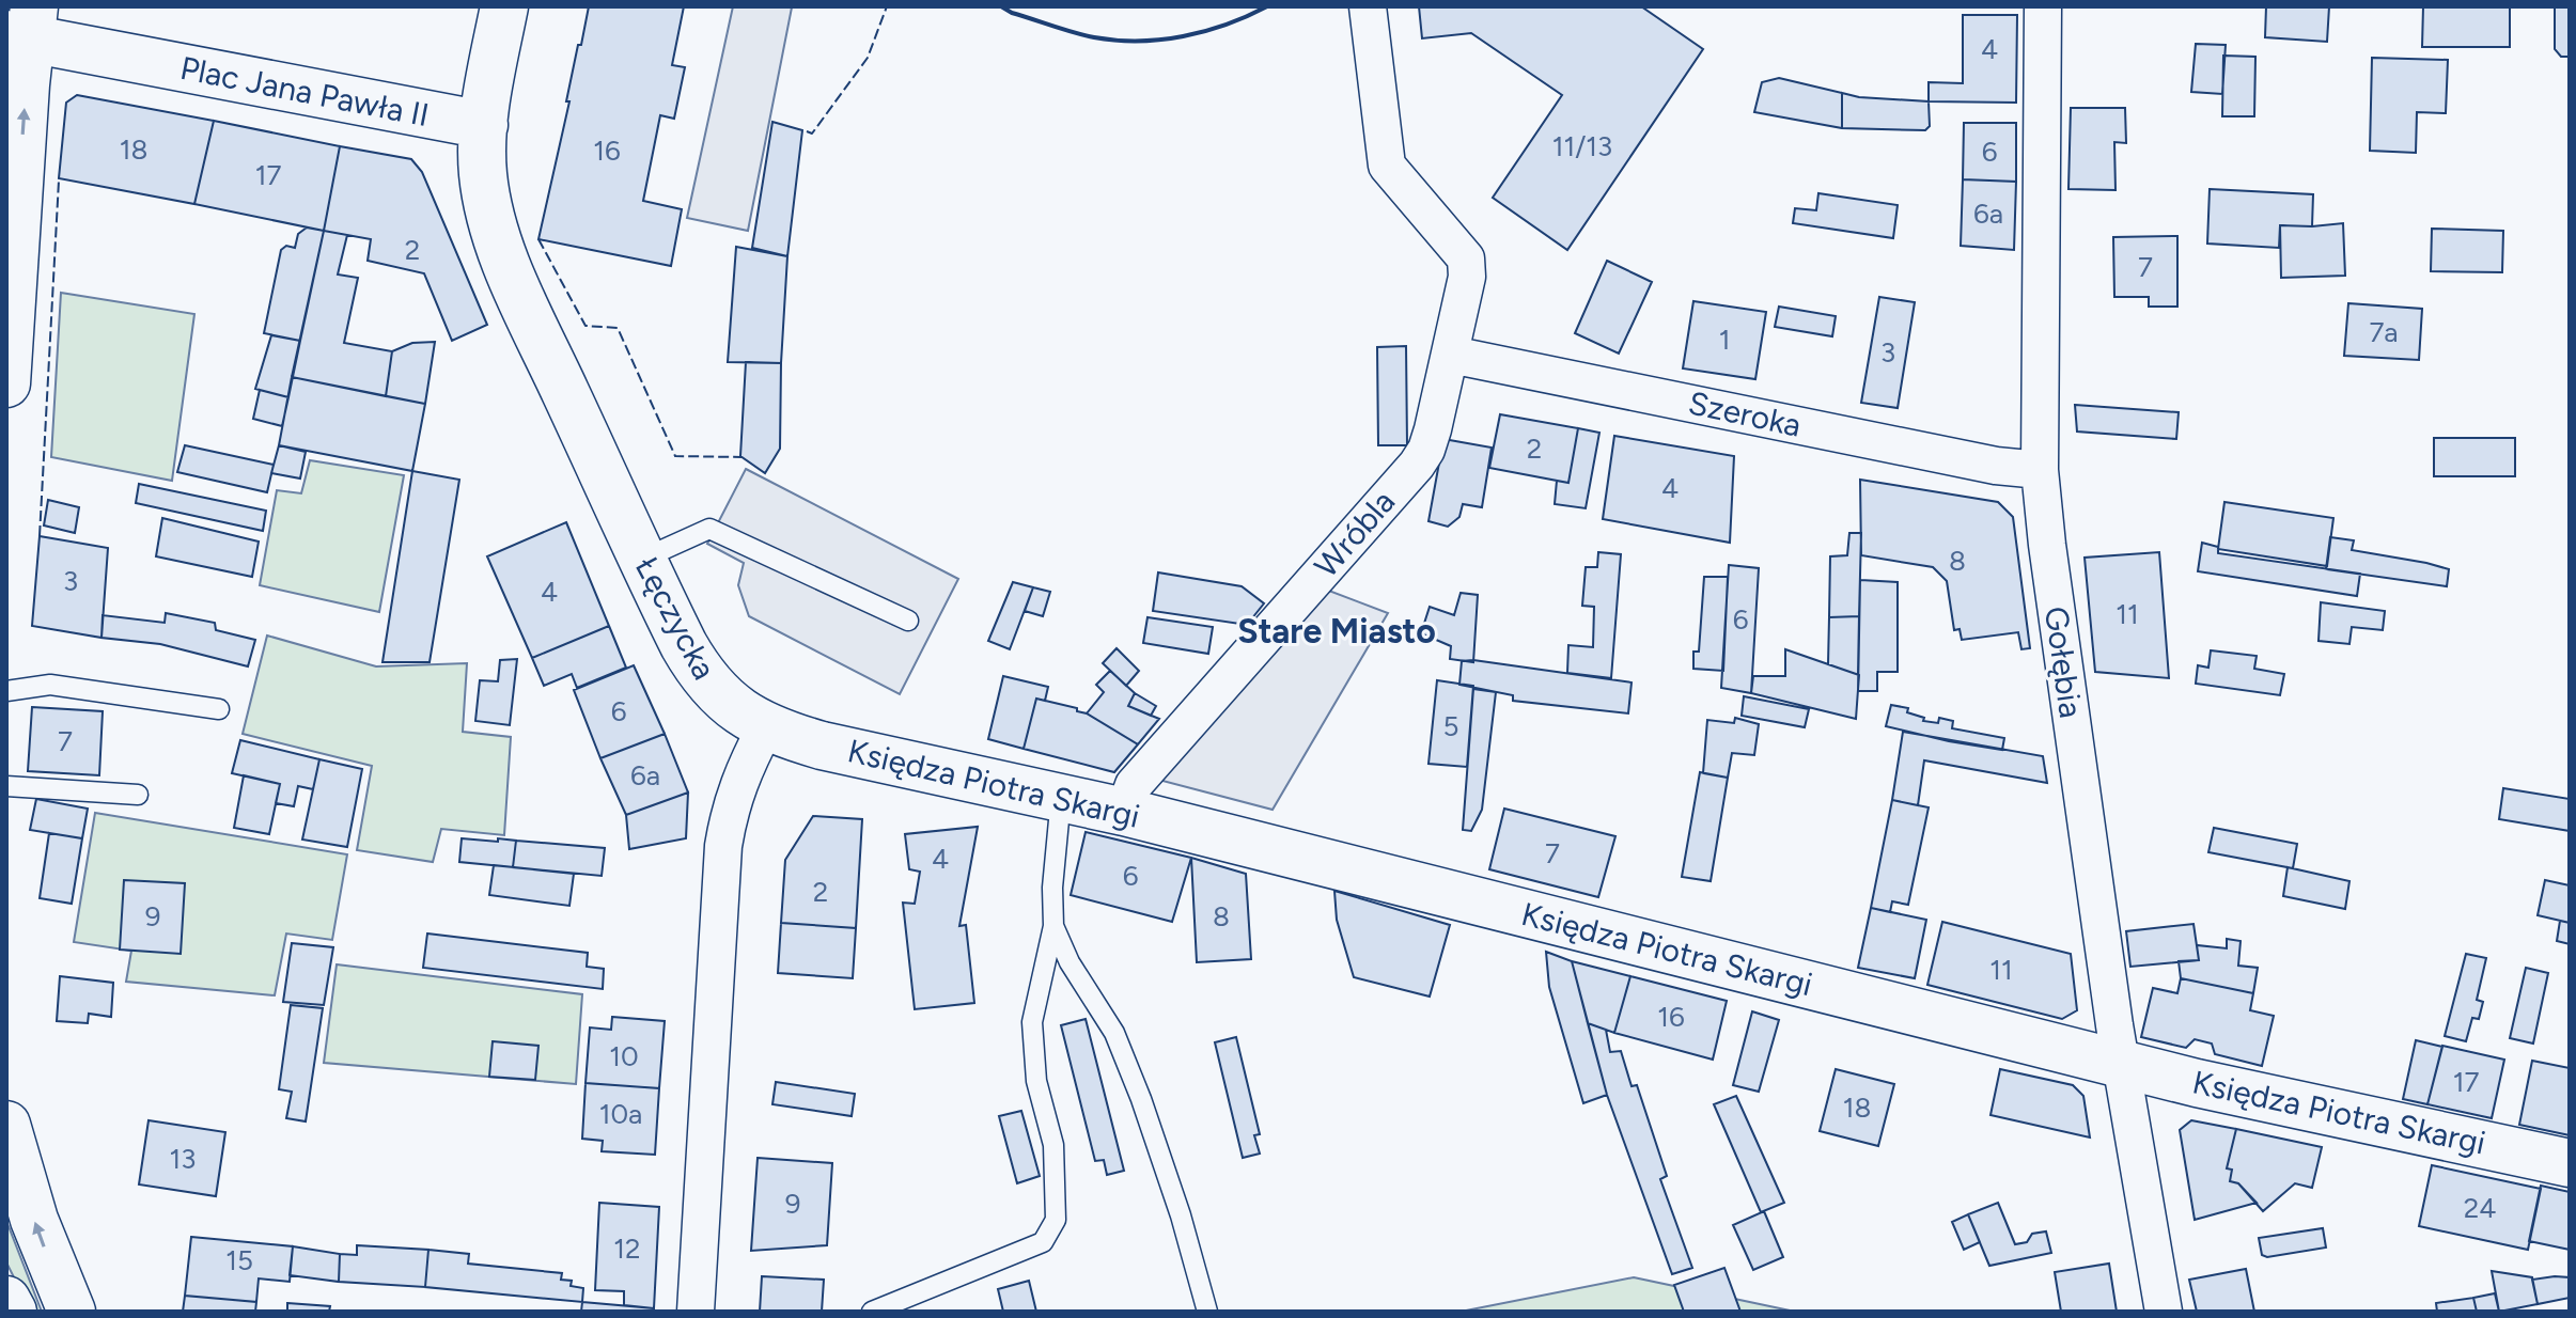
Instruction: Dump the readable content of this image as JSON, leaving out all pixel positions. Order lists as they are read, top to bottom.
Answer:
{
  "streets": {
    "street": [
      "Plac Jana Pawła II",
      "Szeroka",
      "Wróbla",
      "Łęczycka",
      "Gołębia",
      "Księdza Piotra Skargi"
    ]
  },
  "crossings": [
    ["Plac Jana Pawła II", "Łęczycka"],
    ["Szeroka", "Wróbla"],
    ["Szeroka", "Gołębia"],
    ["Wróbla", "Księdza Piotra Skargi"],
    ["Łęczycka", "Księdza Piotra Skargi"],
    ["Gołębia", "Księdza Piotra Skargi"]
  ],
  "districts": ["Stare Miasto"],
  "house_numbers": [
    "4",
    "11/13",
    "18",
    "16",
    "6",
    "17",
    "6a",
    "2",
    "7",
    "7a",
    "1",
    "3",
    "2",
    "4",
    "8",
    "3",
    "4",
    "11",
    "6",
    "6",
    "5",
    "7",
    "6a",
    "7",
    "4",
    "6",
    "2",
    "9",
    "8",
    "11",
    "16",
    "10",
    "17",
    "18",
    "10a",
    "13",
    "9",
    "24",
    "12",
    "15"
  ]
}
